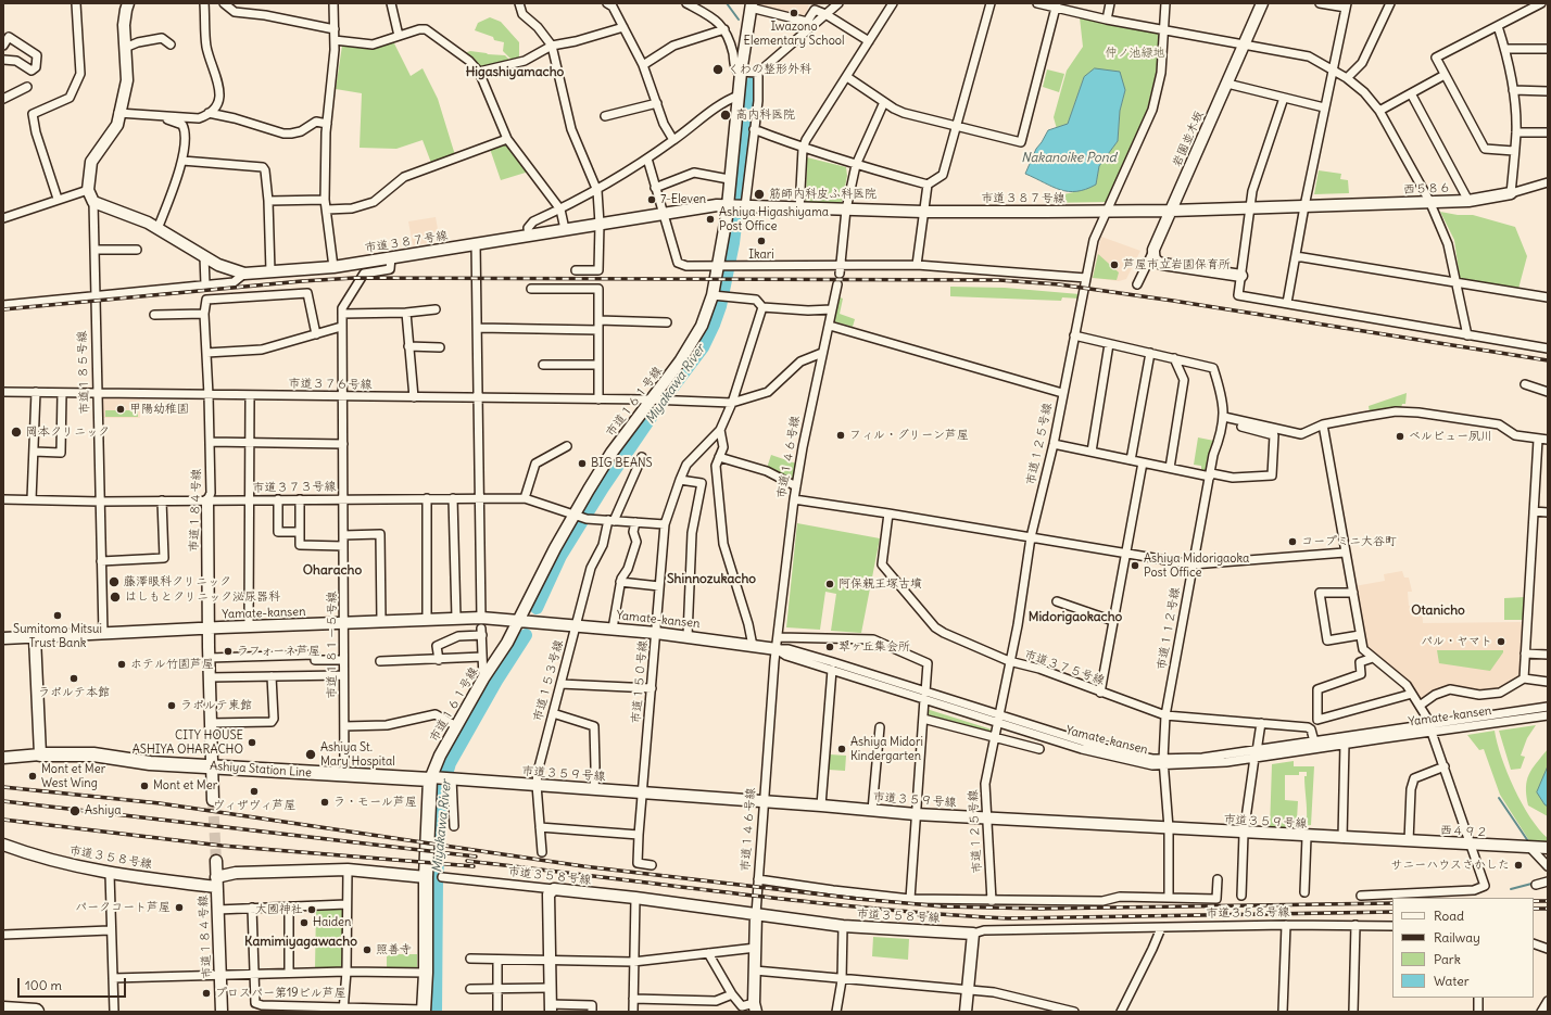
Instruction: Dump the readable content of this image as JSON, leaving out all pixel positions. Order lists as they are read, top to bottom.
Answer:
{
  "streets": {
    "main road": ["Ashiya Station Line"],
    "street": [
      "岩園並木坂",
      "西５８６",
      "市道３８７号線",
      "市道１８５号線",
      "市道３７６号線",
      "市道１６１号線",
      "市道１２５号線",
      "市道１４６号線",
      "市道３７３号線",
      "市道１８４号線",
      "Yamate-kansen",
      "市道１１２号線",
      "市道１８１－５号線",
      "市道３７５号線",
      "市道１５３号線",
      "市道１５０号線",
      "市道３５９号線",
      "西４９２",
      "市道３５８号線"
    ]
  },
  "crossings": [
    ["岩園並木坂", "市道３８７号線"],
    ["西５８６", "市道３８７号線"],
    ["市道３８７号線", "市道１８５号線"],
    ["市道３８７号線", "市道１６１号線"],
    ["市道３８７号線", "市道１２５号線"],
    ["市道３８７号線", "市道１８１－５号線"],
    ["市道１８５号線", "市道３７６号線"],
    ["市道１８５号線", "市道３７３号線"],
    ["市道１８５号線", "Yamate-kansen"],
    ["市道３７６号線", "市道１６１号線"],
    ["市道３７６号線", "市道１８４号線"],
    ["市道３７６号線", "市道１８１－５号線"],
    ["市道３７６号線", "市道１５０号線"],
    ["市道１６１号線", "市道３７３号線"],
    ["市道１６１号線", "Yamate-kansen"],
    ["市道１６１号線", "Ashiya Station Line"],
    ["市道１６１号線", "市道３５９号線"],
    ["市道１２５号線", "Yamate-kansen"],
    ["市道１２５号線", "市道３７５号線"],
    ["市道１２５号線", "市道３５９号線"],
    ["市道１４６号線", "Yamate-kansen"],
    ["市道１４６号線", "市道３５９号線"],
    ["市道１４６号線", "市道３５８号線"],
    ["市道３７３号線", "市道１８４号線"],
    ["市道３７３号線", "市道１８１－５号線"],
    ["市道３７３号線", "市道１５３号線"],
    ["市道３７３号線", "市道１５０号線"],
    ["市道１８４号線", "Yamate-kansen"],
    ["市道１８４号線", "Ashiya Station Line"],
    ["市道１８４号線", "市道３５８号線"],
    ["Yamate-kansen", "市道１１２号線"],
    ["Yamate-kansen", "市道１８１－５号線"],
    ["Yamate-kansen", "市道３７５号線"],
    ["Yamate-kansen", "市道１５３号線"],
    ["Yamate-kansen", "市道１５０号線"],
    ["市道１１２号線", "市道３７５号線"],
    ["市道１１２号線", "市道３５９号線"],
    ["市道１８１－５号線", "Ashiya Station Line"],
    ["市道１５３号線", "市道３５９号線"],
    ["市道１５０号線", "市道３５９号線"],
    ["Ashiya Station Line", "市道３５９号線"],
    ["市道３５９号線", "西４９２"]
  ],
  "districts": [
    "Higashiyamacho",
    "Oharacho",
    "Shinnozukacho",
    "Otanicho",
    "Midorigaokacho",
    "Kamimiyagawacho"
  ],
  "water": ["Nakanoike Pond", "Miyakawa River"],
  "parks": ["仲ノ池緑地"],
  "places": [
    "Iwazono Elementary School",
    "くわの整形外科",
    "高内科医院",
    "筋師内科皮ふ科医院",
    "7-Eleven",
    "Ashiya Higashiyama Post Office",
    "Ikari",
    "芦屋市立岩園保育所",
    "甲陽幼稚園",
    "岡本クリニック",
    "フィル・グリーン芦屋",
    "ベルビュー夙川",
    "BIG BEANS",
    "コープミニ大谷町",
    "Ashiya Midorigaoka Post Office",
    "藤澤眼科クリニック",
    "阿保親王塚古墳",
    "はしもとクリニック泌尿器科",
    "Sumitomo Mitsui Trust Bank",
    "パル・ヤマト",
    "翠ヶ丘集会所",
    "ラフォーネ芦屋",
    "ホテル竹園芦屋",
    "ラポルテ本館",
    "ラポルテ東館",
    "CITY HOUSE ASHIYA OHARACHO",
    "Ashiya Midori Kindergarten",
    "Ashiya St. Mary Hospital",
    "Mont et Mer West Wing",
    "Mont et Mer",
    "ヴィザヴィ芦屋",
    "ラ・モール芦屋",
    "Ashiya",
    "サニーハウスさかした",
    "パークコート芦屋",
    "大國神社",
    "Haiden",
    "照善寺",
    "プロスパー第19ビル芦屋"
  ],
  "legend": [
    "Road",
    "Railway",
    "Park",
    "Water"
  ],
  "scale_bar": "100 m"
}
